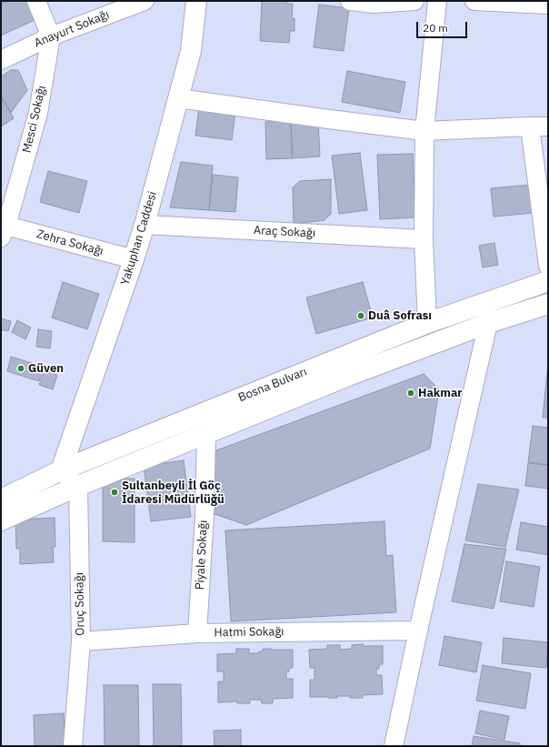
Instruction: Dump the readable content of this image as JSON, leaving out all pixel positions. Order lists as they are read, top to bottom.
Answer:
{
  "streets": {
    "main road": ["Yakuphan Caddesi", "Bosna Bulvarı"],
    "street": [
      "Anayurt Sokağı",
      "Mesci Sokağı",
      "Araç Sokağı",
      "Zehra Sokağı",
      "Piyale Sokağı",
      "Oruç Sokağı",
      "Hatmi Sokağı"
    ]
  },
  "crossings": [
    ["Anayurt Sokağı", "Mesci Sokağı"],
    ["Mesci Sokağı", "Zehra Sokağı"],
    ["Araç Sokağı", "Yakuphan Caddesi"],
    ["Yakuphan Caddesi", "Zehra Sokağı"],
    ["Yakuphan Caddesi", "Bosna Bulvarı"],
    ["Bosna Bulvarı", "Piyale Sokağı"],
    ["Bosna Bulvarı", "Oruç Sokağı"],
    ["Piyale Sokağı", "Hatmi Sokağı"],
    ["Oruç Sokağı", "Hatmi Sokağı"]
  ],
  "places": [
    "Duâ Sofrası",
    "Güven",
    "Hakmar",
    "Sultanbeyli İl Göç İdaresi Müdürlüğü"
  ],
  "scale_bar": "20 m"
}
